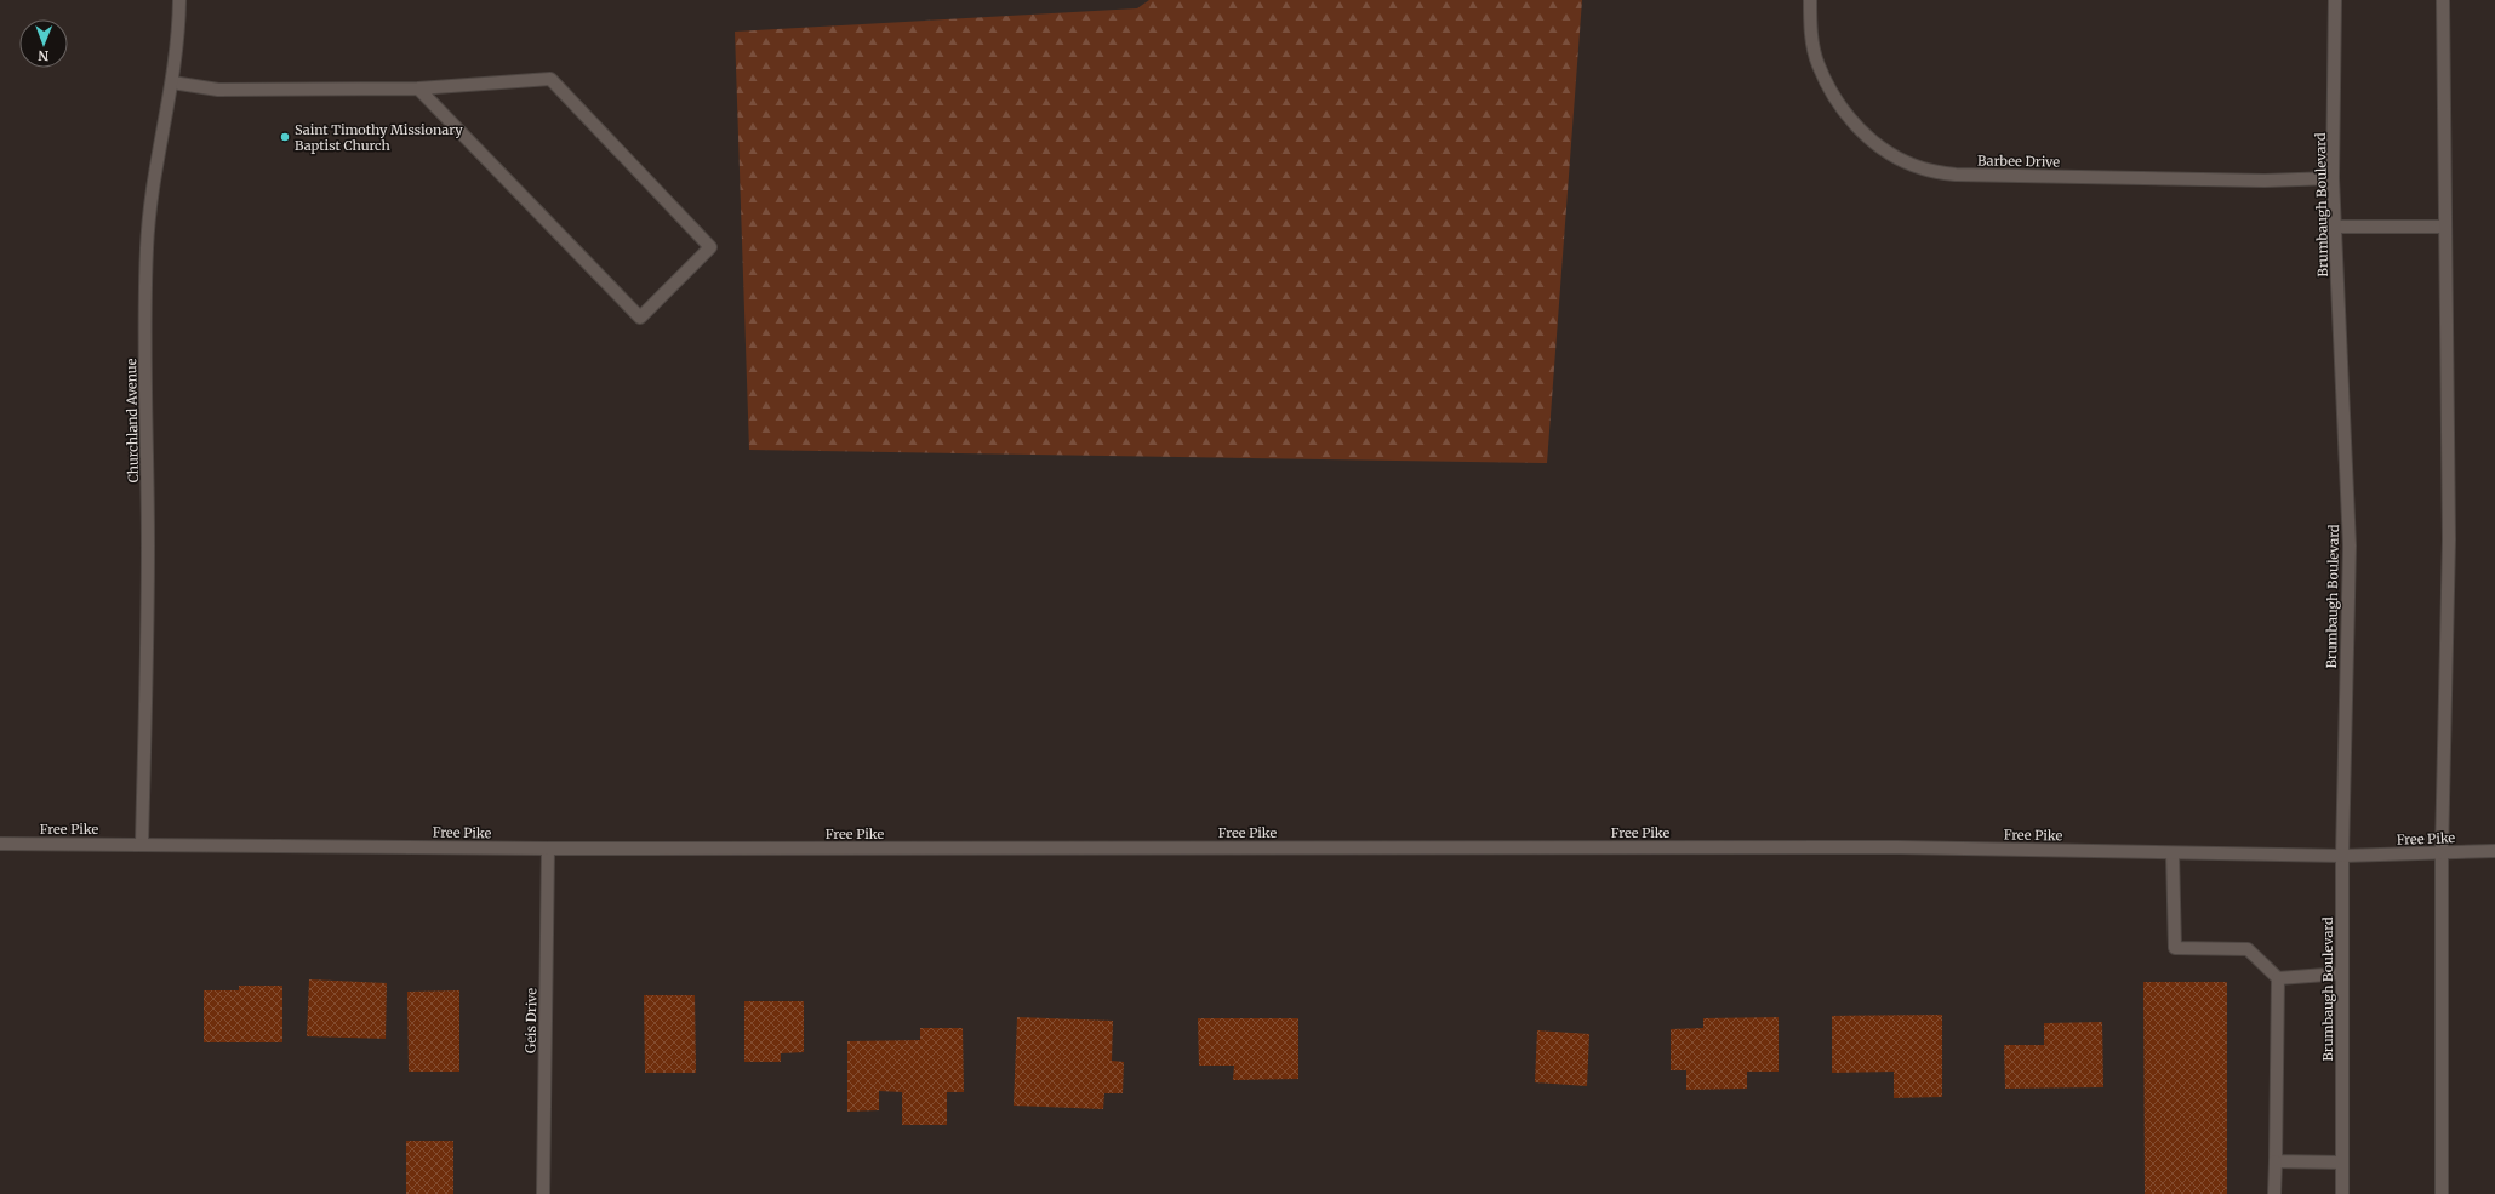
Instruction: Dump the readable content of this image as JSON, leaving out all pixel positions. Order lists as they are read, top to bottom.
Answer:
{
  "streets": {
    "street": [
      "Barbee Drive",
      "Brumbaugh Boulevard",
      "Churchland Avenue",
      "Free Pike",
      "Geis Drive"
    ]
  },
  "crossings": [
    ["Barbee Drive", "Brumbaugh Boulevard"],
    ["Brumbaugh Boulevard", "Free Pike"],
    ["Churchland Avenue", "Free Pike"],
    ["Free Pike", "Geis Drive"]
  ],
  "places": ["Saint Timothy Missionary Baptist Church"],
  "north": "bottom"
}
